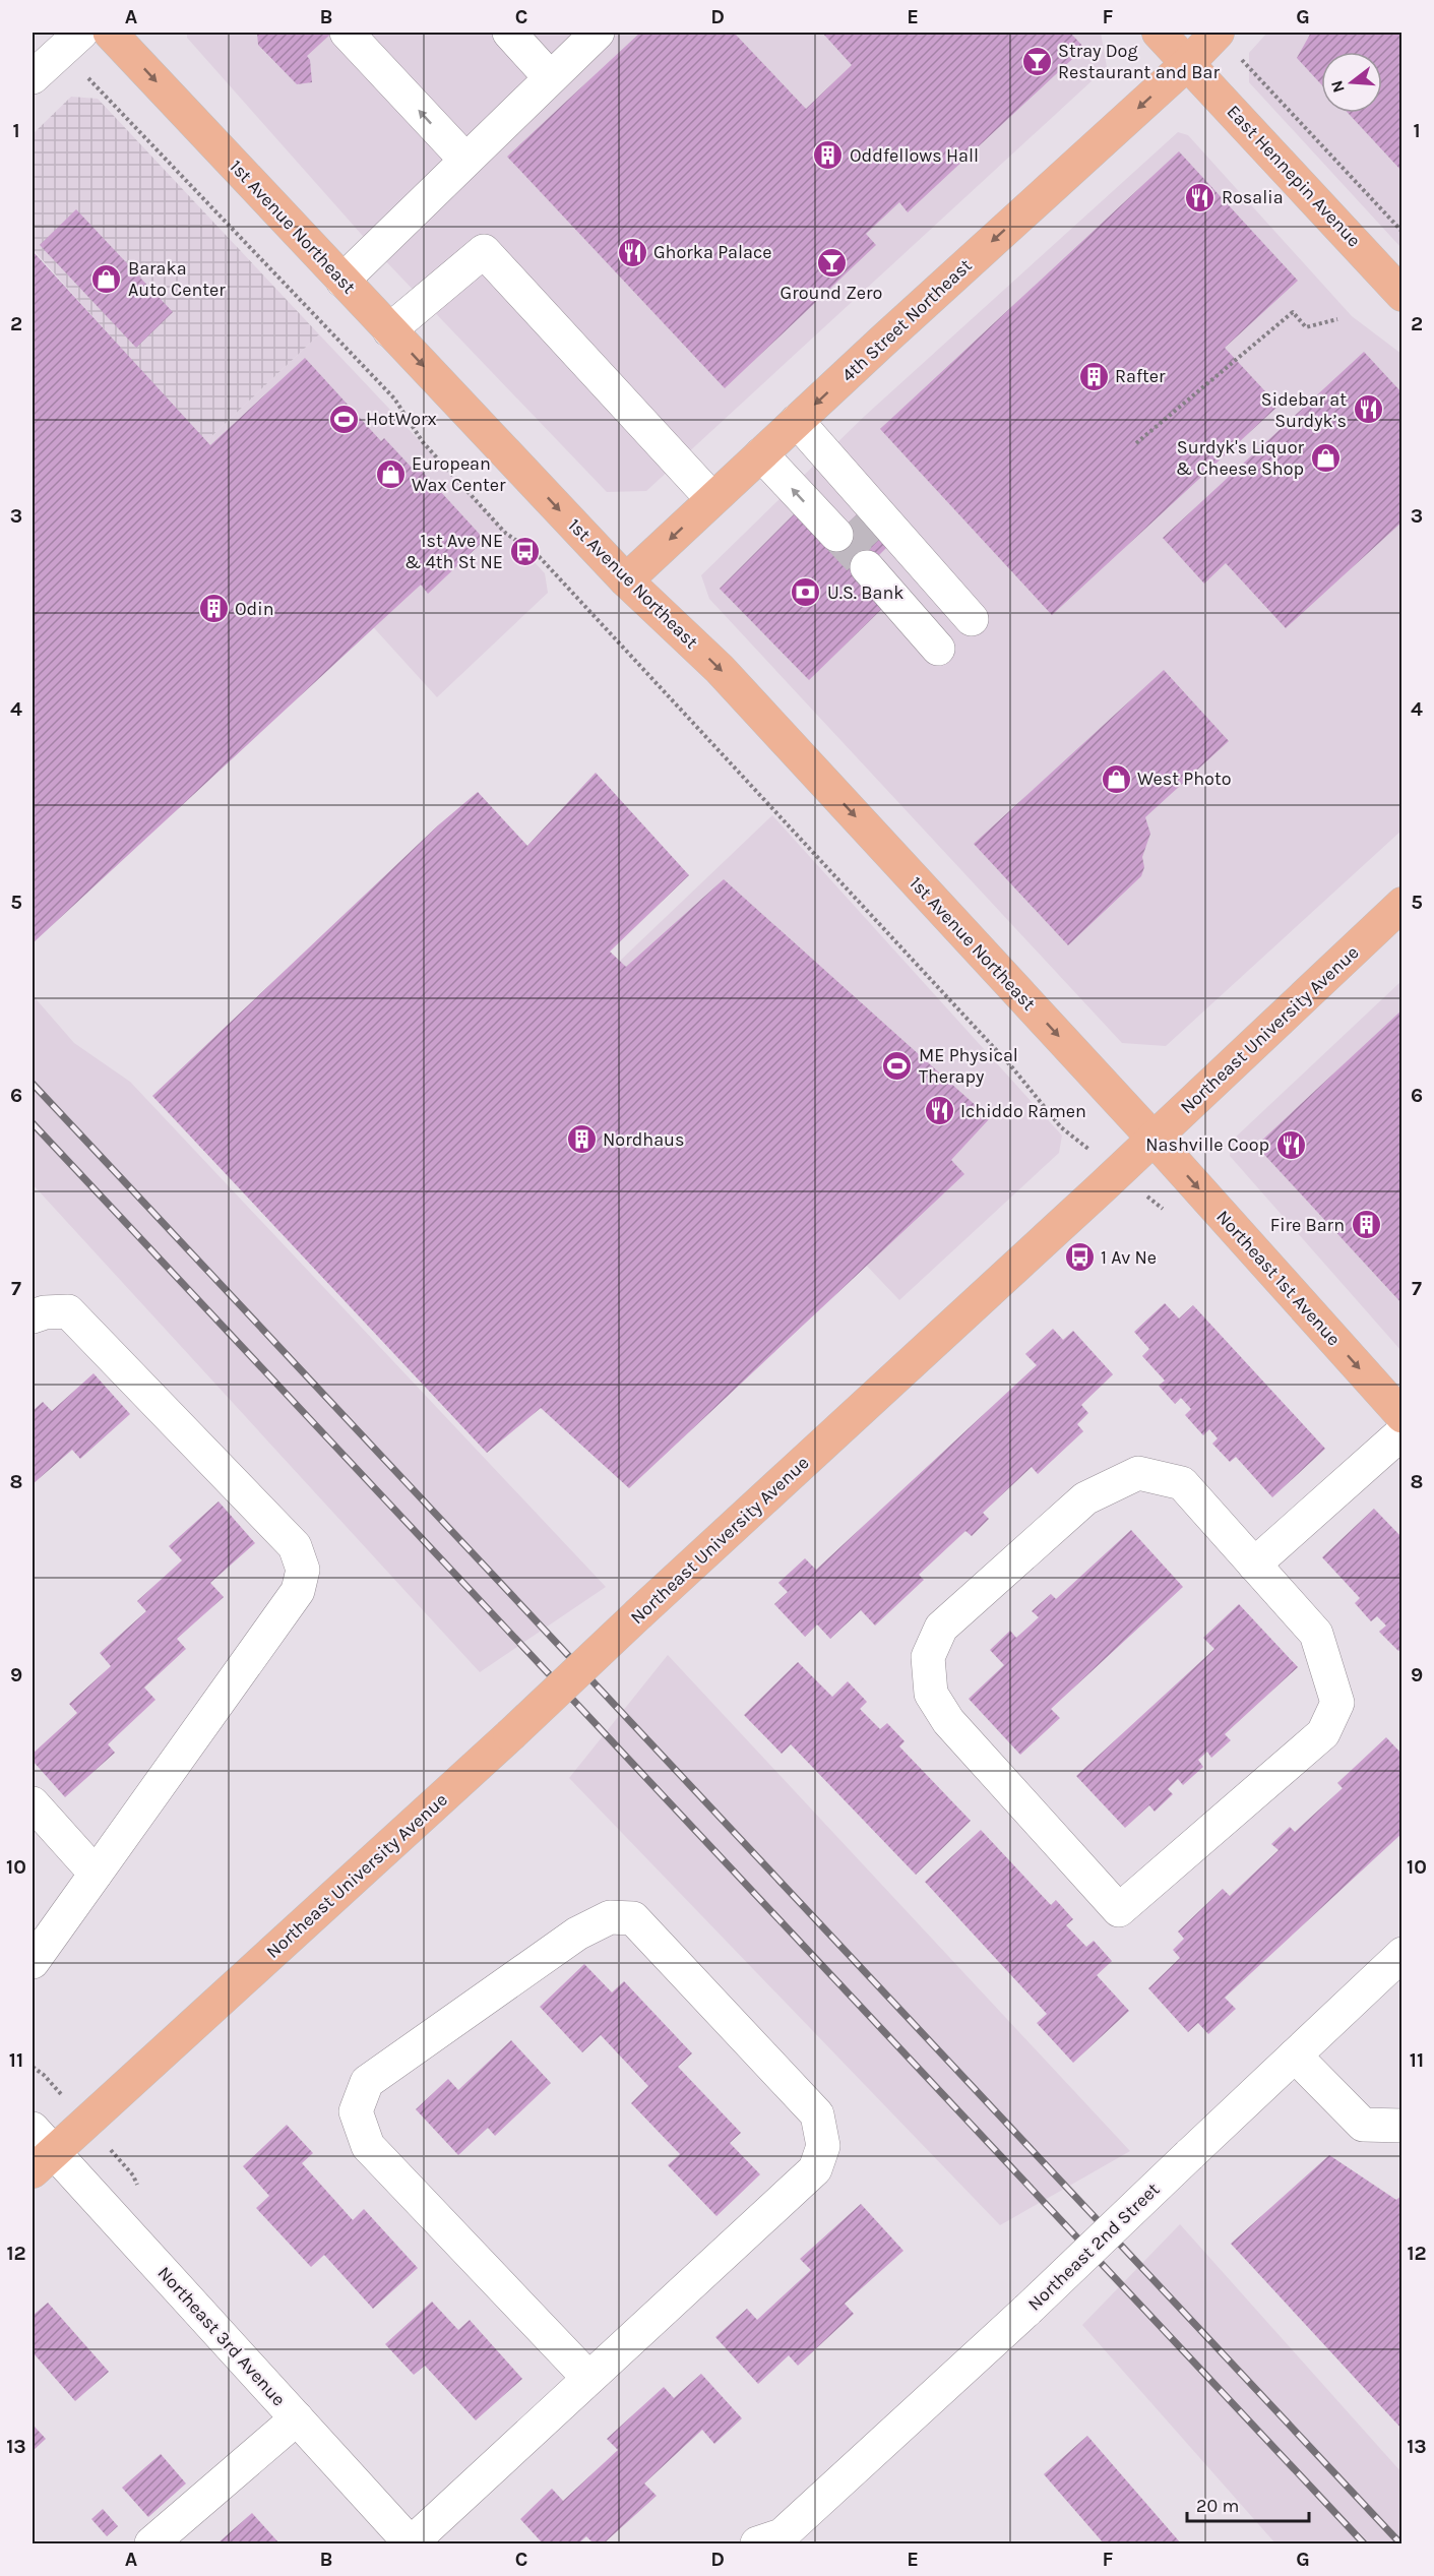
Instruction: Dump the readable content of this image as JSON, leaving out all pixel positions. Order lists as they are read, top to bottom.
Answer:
{
  "streets": {
    "main road": [
      "East Hennepin Avenue",
      "1st Avenue Northeast",
      "4th Street Northeast",
      "Northeast University Avenue",
      "Northeast 1st Avenue"
    ],
    "street": ["Northeast 2nd Street", "Northeast 3rd Avenue"]
  },
  "crossings": [
    ["East Hennepin Avenue", "4th Street Northeast"],
    ["1st Avenue Northeast", "4th Street Northeast"],
    ["1st Avenue Northeast", "Northeast University Avenue"],
    ["1st Avenue Northeast", "Northeast 1st Avenue"],
    ["Northeast University Avenue", "Northeast 1st Avenue"],
    ["Northeast University Avenue", "Northeast 3rd Avenue"]
  ],
  "one_way": ["1st Avenue Northeast", "4th Street Northeast", "Northeast 1st Avenue"],
  "places": {
    "bar": ["Stray Dog Restaurant and Bar", "Ground Zero"],
    "building": [
      "Oddfellows Hall",
      "Rafter",
      "Odin",
      "Nordhaus",
      "Fire Barn"
    ],
    "restaurant": [
      "Rosalia",
      "Ghorka Palace",
      "Sidebar at Surdyk’s",
      "Ichiddo Ramen",
      "Nashville Coop"
    ],
    "shop": [
      "Baraka Auto Center",
      "Surdyk's Liquor & Cheese Shop",
      "European Wax Center",
      "West Photo"
    ],
    "sports": ["HotWorx", "ME Physical Therapy"],
    "bus stop": ["1st Ave NE & 4th St NE", "1 Av Ne"],
    "bank": ["U.S. Bank"]
  },
  "scale_bar": "20 m",
  "north": "left",
  "grid": {
    "columns": [
      "A",
      "B",
      "C",
      "D",
      "E",
      "F",
      "G"
    ],
    "rows": [
      "1",
      "2",
      "3",
      "4",
      "5",
      "6",
      "7",
      "8",
      "9",
      "10",
      "11",
      "12",
      "13"
    ]
  }
}
